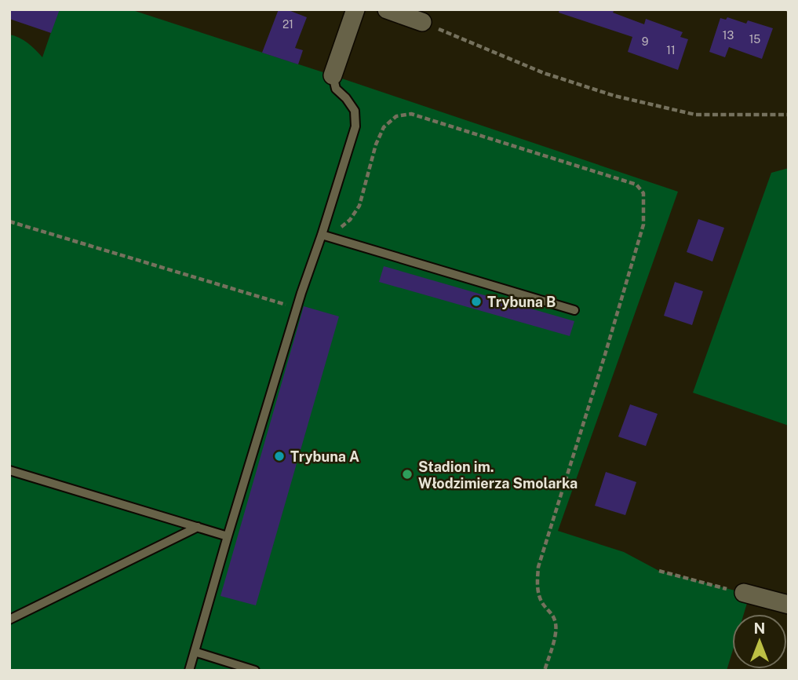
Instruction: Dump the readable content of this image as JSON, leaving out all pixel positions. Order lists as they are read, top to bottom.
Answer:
{
  "places": ["Trybuna B", "Trybuna A", "Stadion im. Włodzimierza Smolarka"],
  "house_numbers": [
    "21",
    "13",
    "15",
    "9",
    "11"
  ],
  "north": "top"
}
